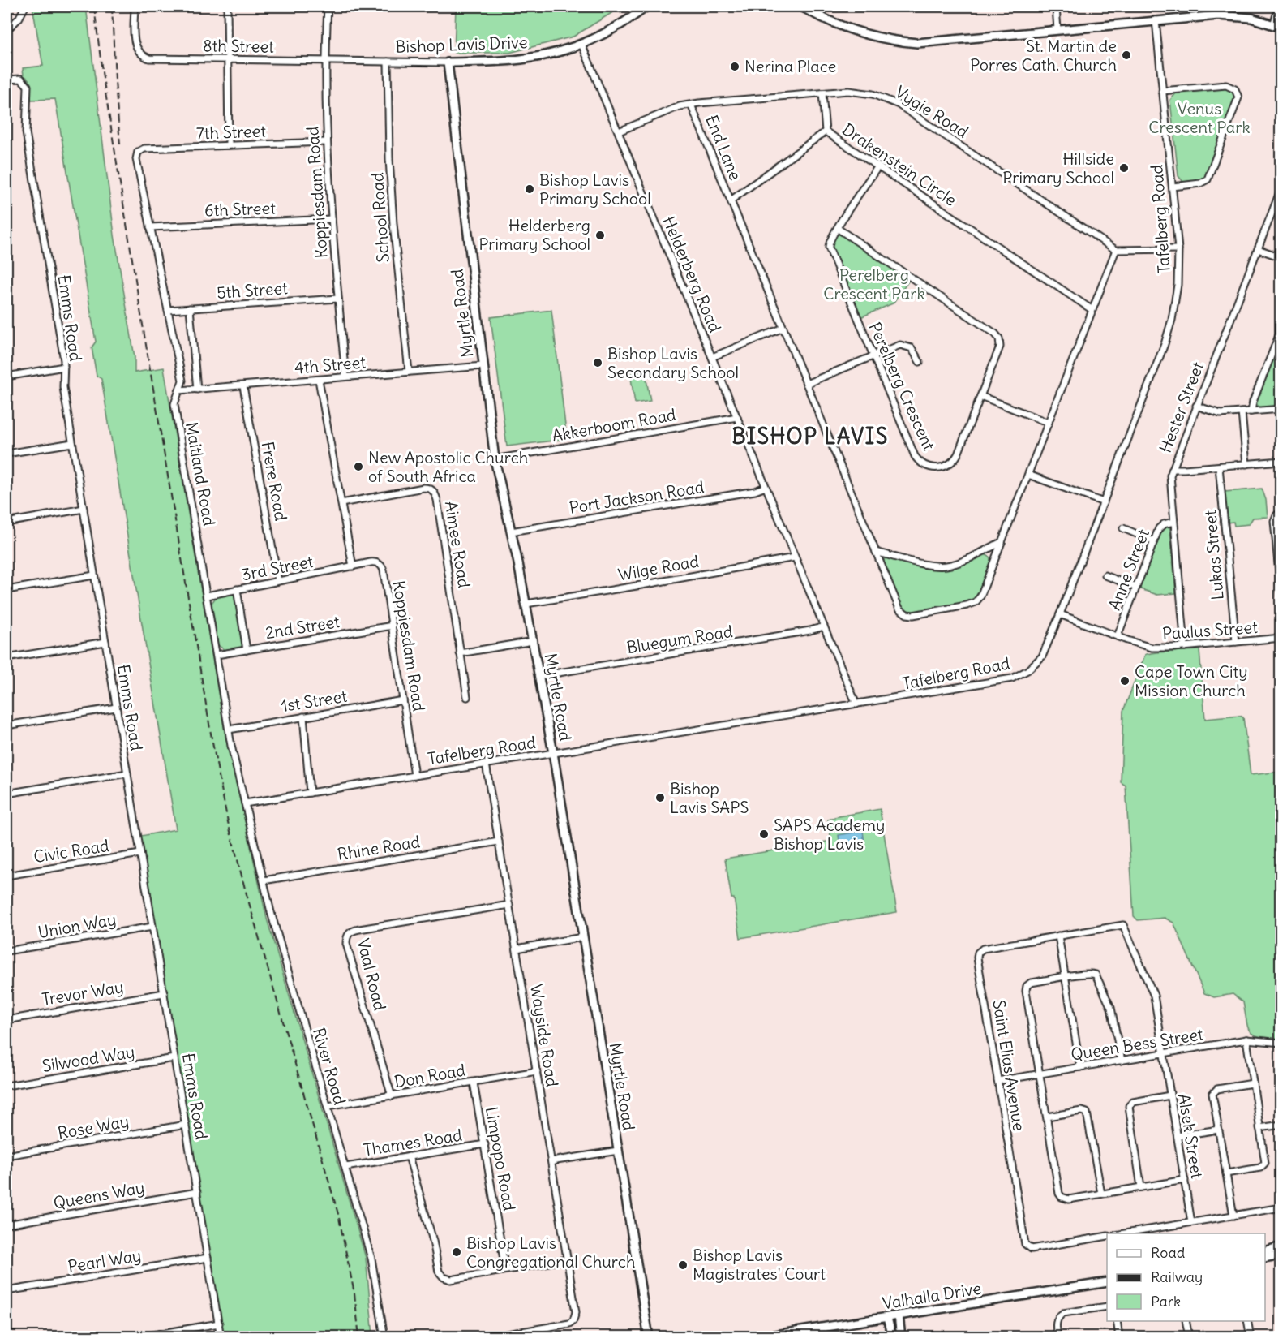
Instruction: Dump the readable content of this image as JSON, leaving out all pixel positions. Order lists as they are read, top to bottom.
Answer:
{
  "streets": {
    "street": [
      "Bishop Lavis Drive",
      "8th Street",
      "Vygie Road",
      "7th Street",
      "End Lane",
      "Drakenstein Circle",
      "Koppiesdam Road",
      "6th Street",
      "School Road",
      "Tafelberg Road",
      "Helderberg Road",
      "5th Street",
      "Myrtle Road",
      "Emms Road",
      "4th Street",
      "Perelberg Crescent",
      "Hester Street",
      "Akkerboom Road",
      "Maitland Road",
      "Frere Road",
      "Port Jackson Road",
      "Aimee Road",
      "Lukas Street",
      "3rd Street",
      "Wilge Road",
      "Anne Street",
      "2nd Street",
      "Paulus Street",
      "Bluegum Road",
      "1st Street",
      "Rhine Road",
      "Civic Road",
      "Union Way",
      "Vaal Road",
      "Trevor Way",
      "Wayside Road",
      "Queen Bess Street",
      "Silwood Way",
      "Saint Elias Avenue",
      "River Road",
      "Don Road",
      "Rose Way",
      "Alsek Street",
      "Thames Road",
      "Limpopo Road",
      "Queens Way",
      "Pearl Way",
      "Valhalla Drive"
    ]
  },
  "crossings": [
    ["Bishop Lavis Drive", "8th Street"],
    ["Bishop Lavis Drive", "Koppiesdam Road"],
    ["Bishop Lavis Drive", "School Road"],
    ["Bishop Lavis Drive", "Helderberg Road"],
    ["Bishop Lavis Drive", "Myrtle Road"],
    ["8th Street", "Koppiesdam Road"],
    ["Vygie Road", "End Lane"],
    ["Vygie Road", "Helderberg Road"],
    ["7th Street", "Koppiesdam Road"],
    ["7th Street", "Maitland Road"],
    ["End Lane", "Drakenstein Circle"],
    ["Koppiesdam Road", "6th Street"],
    ["Koppiesdam Road", "Tafelberg Road"],
    ["Koppiesdam Road", "5th Street"],
    ["Koppiesdam Road", "4th Street"],
    ["Koppiesdam Road", "3rd Street"],
    ["Koppiesdam Road", "2nd Street"],
    ["Koppiesdam Road", "1st Street"],
    ["6th Street", "Maitland Road"],
    ["School Road", "4th Street"],
    ["Tafelberg Road", "Helderberg Road"],
    ["Tafelberg Road", "Myrtle Road"],
    ["Tafelberg Road", "Maitland Road"],
    ["Tafelberg Road", "Paulus Street"],
    ["Tafelberg Road", "Wayside Road"],
    ["Tafelberg Road", "River Road"],
    ["Helderberg Road", "Akkerboom Road"],
    ["Helderberg Road", "Port Jackson Road"],
    ["Helderberg Road", "Wilge Road"],
    ["Helderberg Road", "Bluegum Road"],
    ["5th Street", "Maitland Road"],
    ["Myrtle Road", "4th Street"],
    ["Myrtle Road", "Akkerboom Road"],
    ["Myrtle Road", "Port Jackson Road"],
    ["Myrtle Road", "Wilge Road"],
    ["Myrtle Road", "Bluegum Road"],
    ["Emms Road", "Civic Road"],
    ["Emms Road", "Union Way"],
    ["Emms Road", "Trevor Way"],
    ["Emms Road", "Silwood Way"],
    ["Emms Road", "Rose Way"],
    ["Emms Road", "Queens Way"],
    ["Emms Road", "Pearl Way"],
    ["4th Street", "Maitland Road"],
    ["4th Street", "Frere Road"],
    ["Hester Street", "Anne Street"],
    ["Hester Street", "Paulus Street"],
    ["Maitland Road", "3rd Street"],
    ["Maitland Road", "2nd Street"],
    ["Maitland Road", "1st Street"],
    ["Maitland Road", "River Road"],
    ["Frere Road", "3rd Street"],
    ["Lukas Street", "Paulus Street"],
    ["Anne Street", "Paulus Street"],
    ["Rhine Road", "Wayside Road"],
    ["Rhine Road", "River Road"],
    ["Vaal Road", "Wayside Road"],
    ["Vaal Road", "Don Road"],
    ["Wayside Road", "Don Road"],
    ["Queen Bess Street", "Saint Elias Avenue"],
    ["Queen Bess Street", "Alsek Street"],
    ["Saint Elias Avenue", "Alsek Street"],
    ["River Road", "Don Road"],
    ["River Road", "Thames Road"],
    ["Don Road", "Limpopo Road"],
    ["Thames Road", "Limpopo Road"]
  ],
  "districts": ["BISHOP LAVIS"],
  "parks": ["Venus Crescent Park", "Perelberg Crescent Park"],
  "places": [
    "St. Martin de Porres Cath. Church",
    "Nerina Place",
    "Hillside Primary School",
    "Bishop Lavis Primary School",
    "Helderberg Primary School",
    "Bishop Lavis Secondary School",
    "New Apostolic Church of South Africa",
    "Cape Town City Mission Church",
    "Bishop Lavis SAPS",
    "SAPS Academy Bishop Lavis",
    "Bishop Lavis Congregational Church",
    "Bishop Lavis Magistrates' Court"
  ],
  "legend": ["Road", "Railway", "Park"]
}
